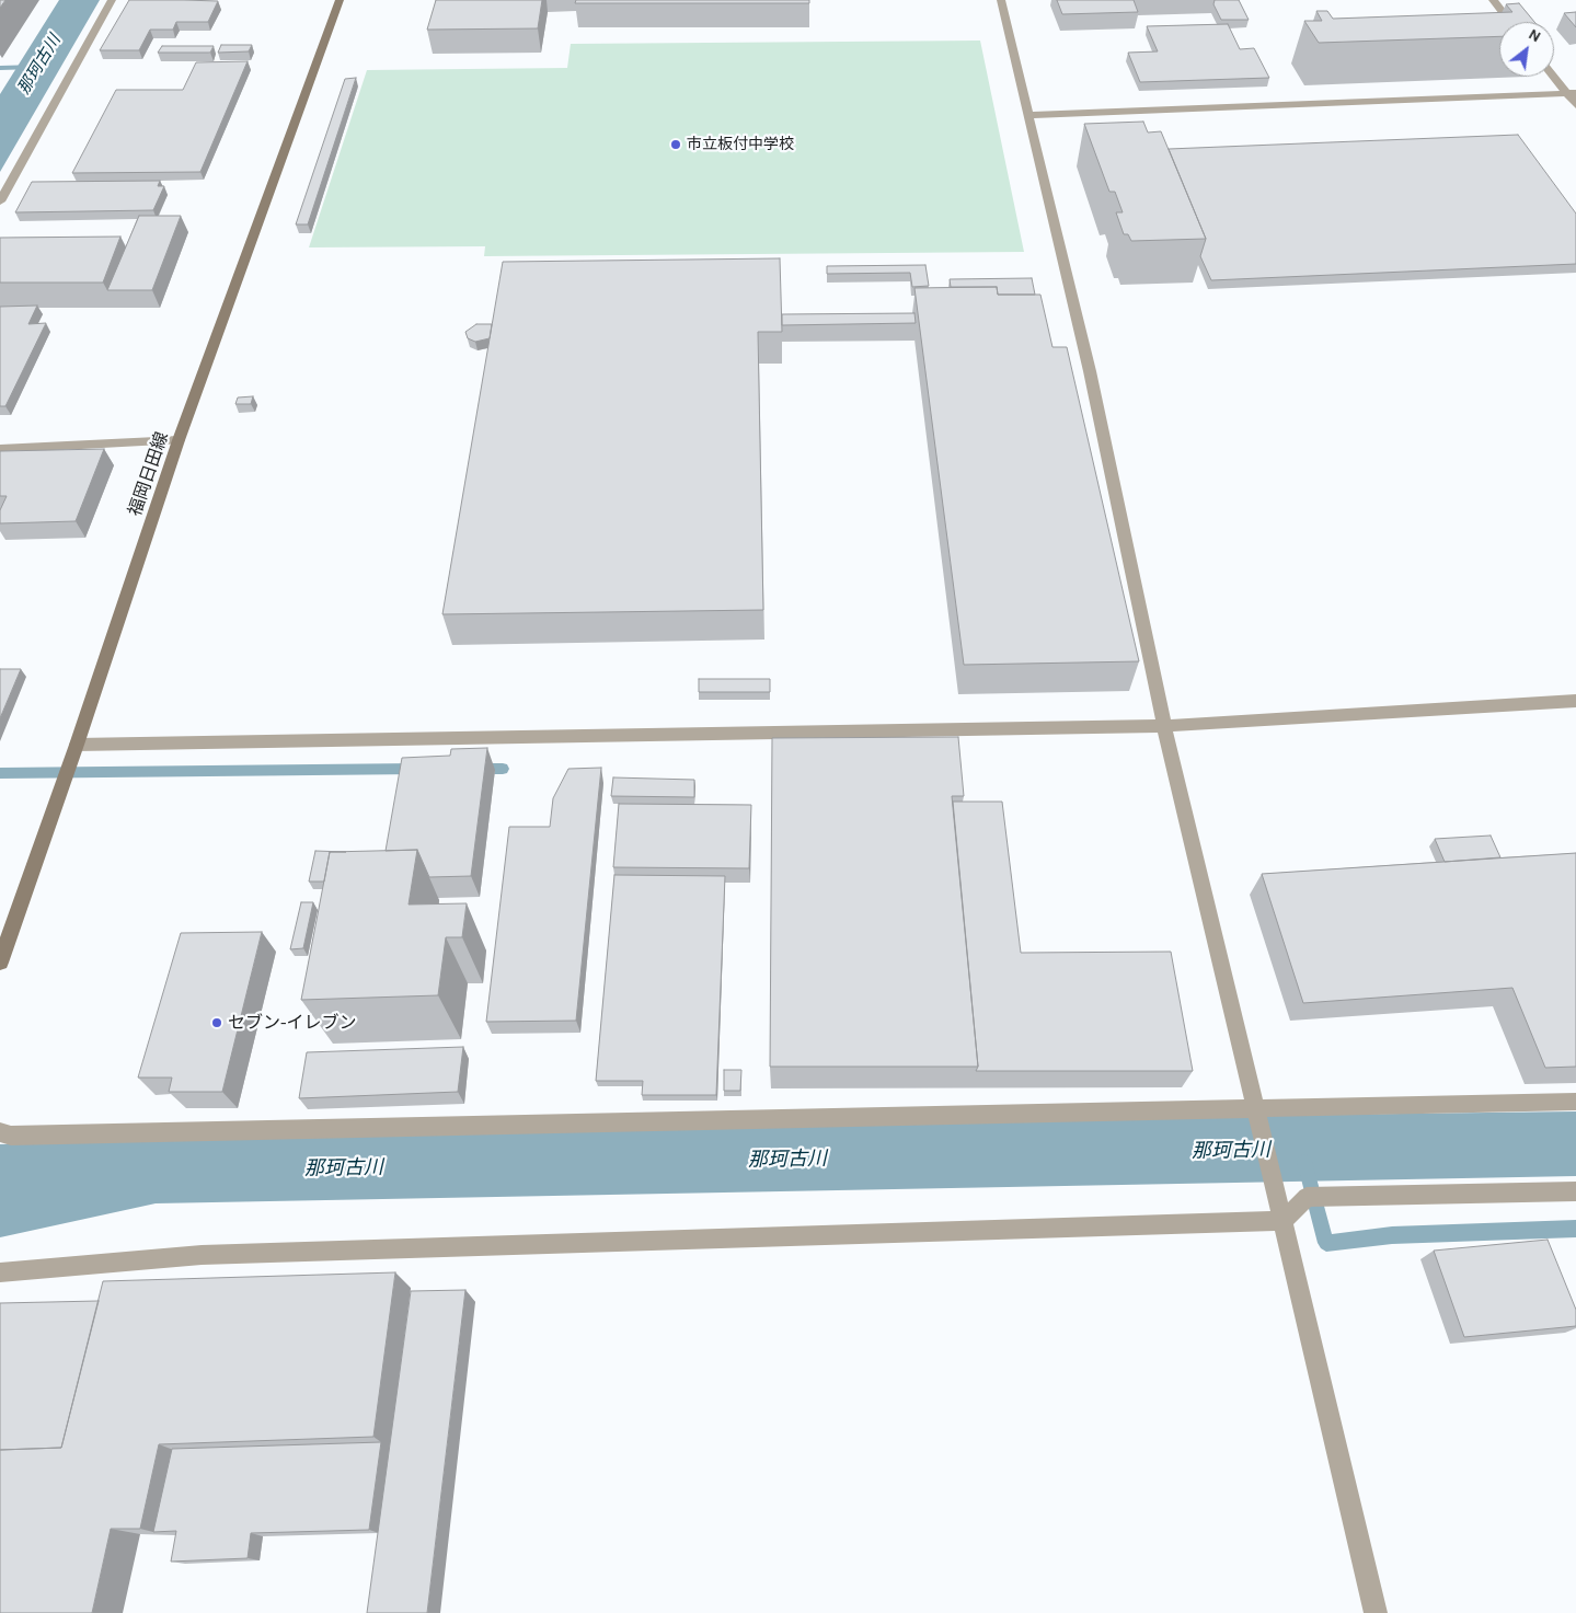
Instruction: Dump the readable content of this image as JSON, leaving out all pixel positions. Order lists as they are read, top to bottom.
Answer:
{
  "streets": {
    "main road": ["福岡日田線"]
  },
  "water": ["那珂古川"],
  "places": ["市立板付中学校", "セブン-イレブン"],
  "north": "top right"
}
